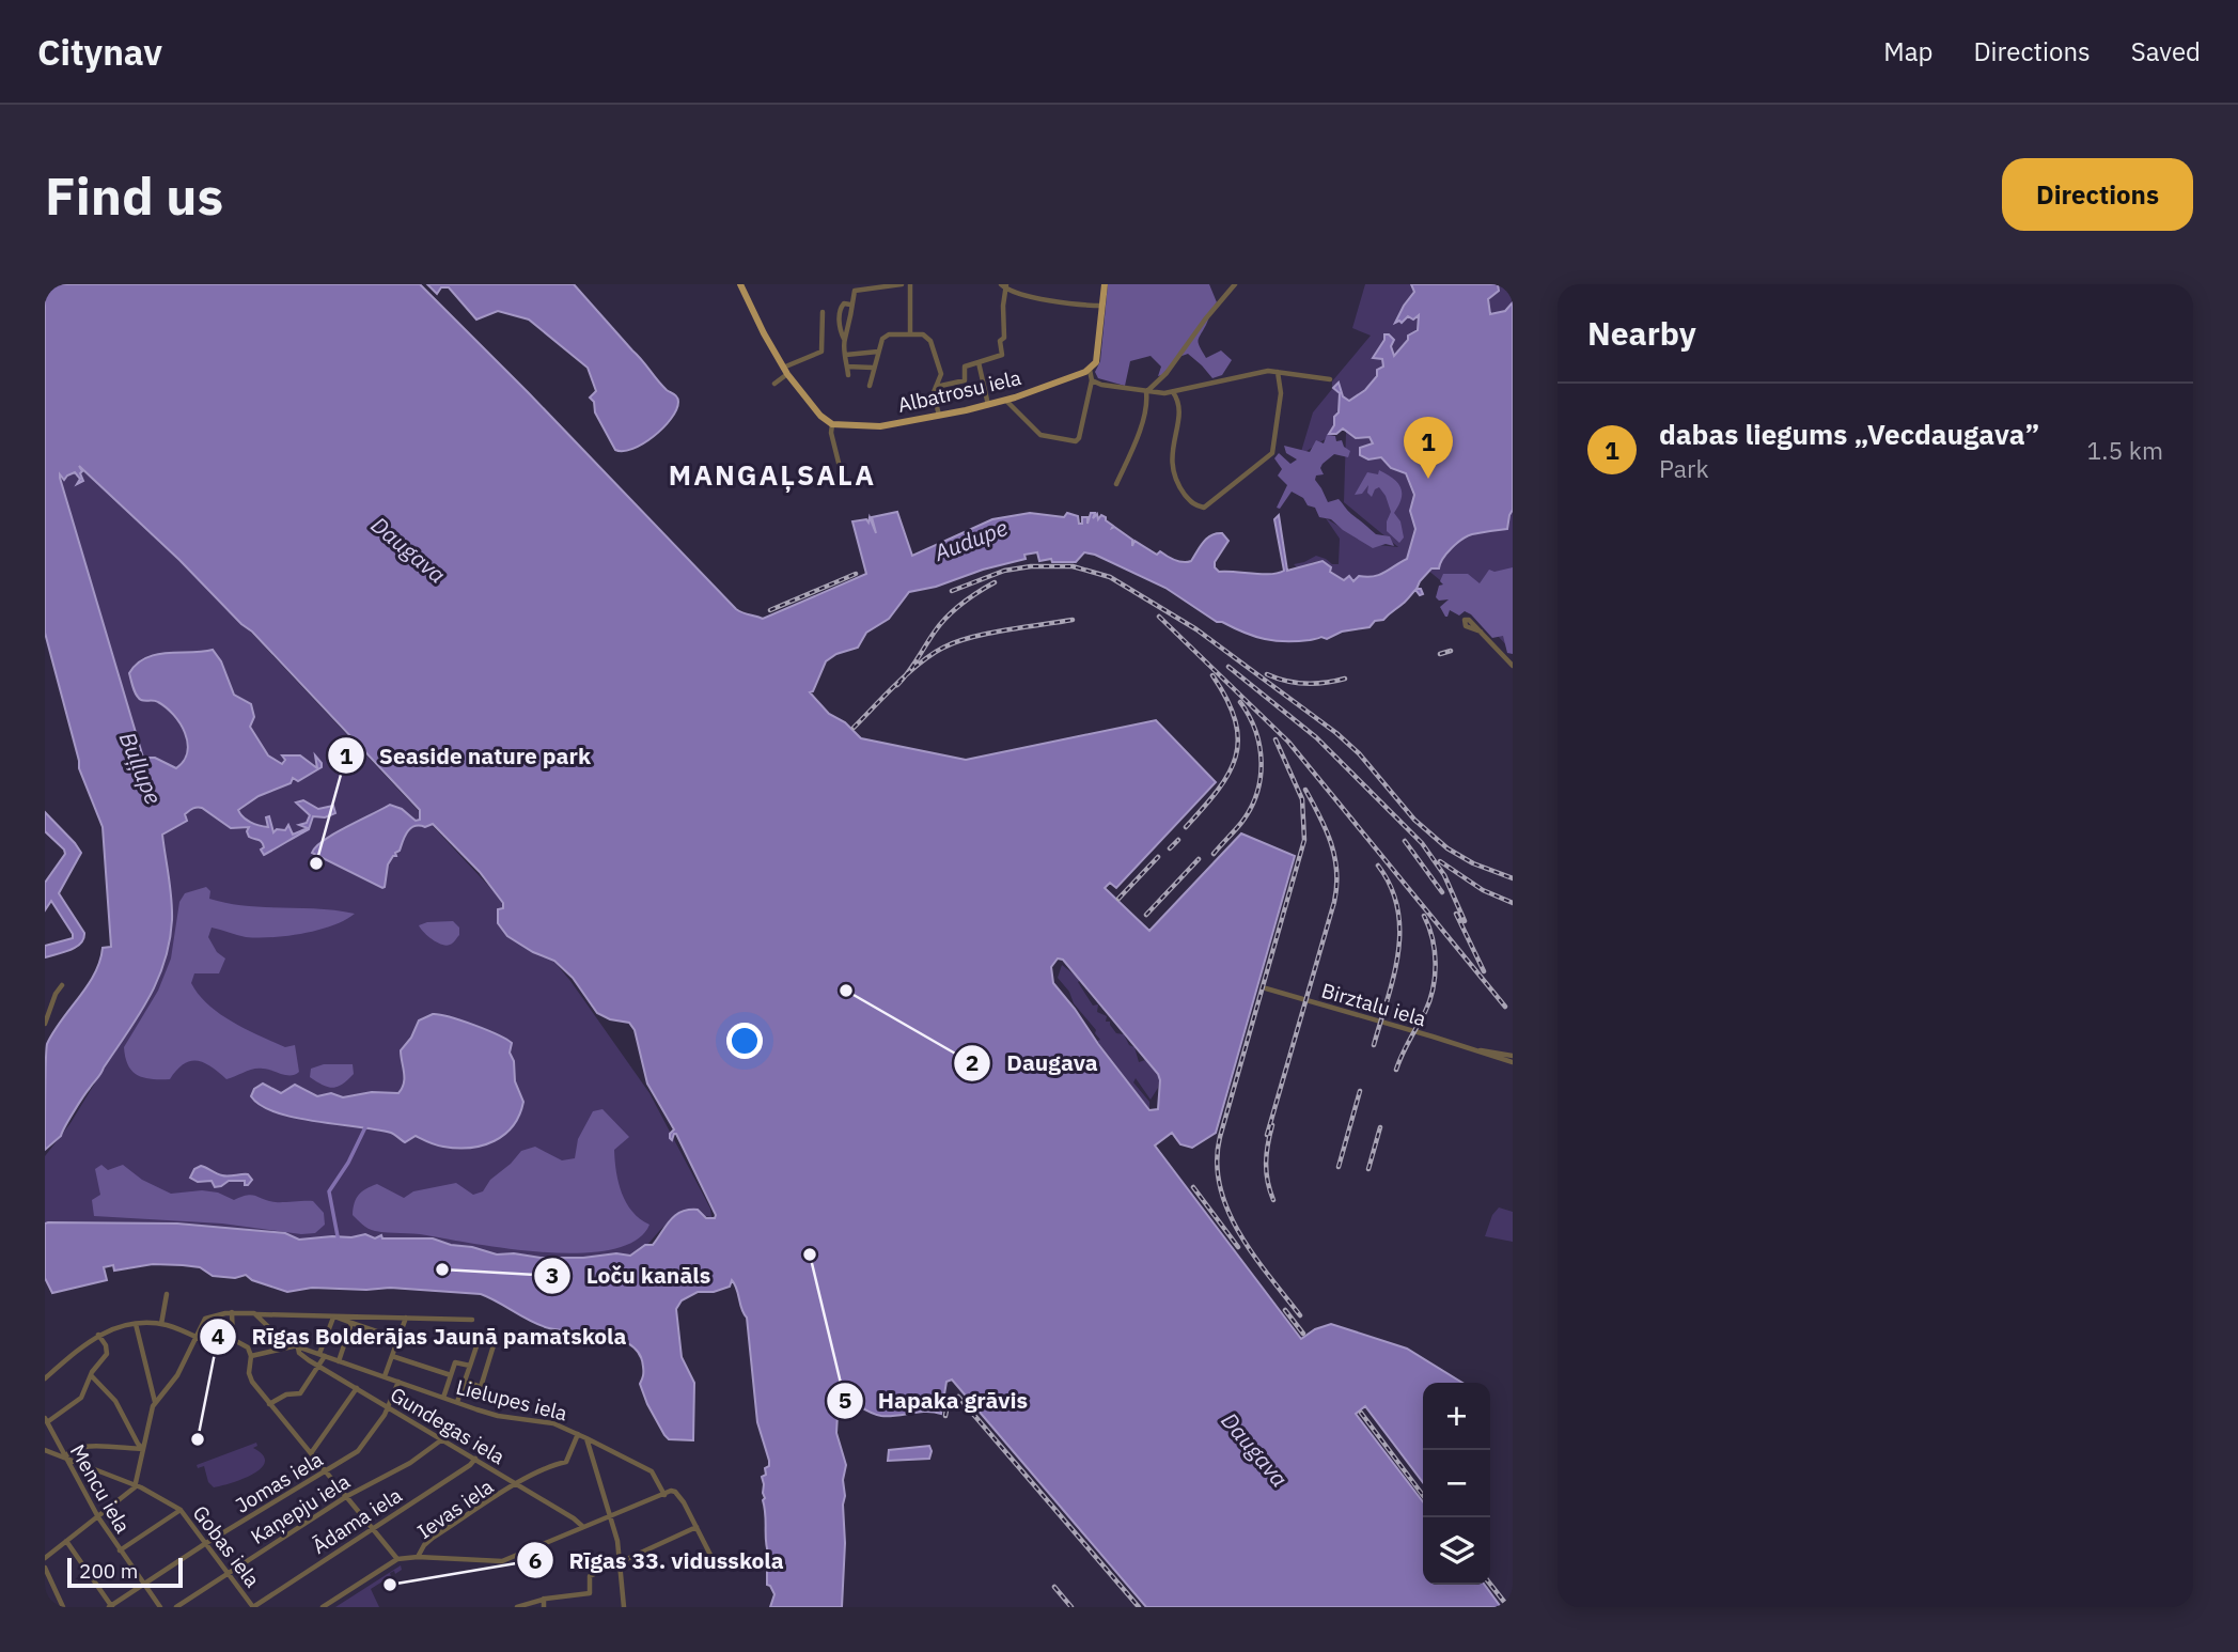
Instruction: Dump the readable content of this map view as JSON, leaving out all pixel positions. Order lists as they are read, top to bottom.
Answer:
{
  "streets": {
    "main road": ["Albatrosu iela"],
    "street": [
      "Birztalu iela",
      "Lielupes iela",
      "Gundegas iela",
      "Jomas iela",
      "Mencu iela",
      "Kaņepju iela",
      "Ievas iela",
      "Ādama iela",
      "Gobas iela"
    ]
  },
  "crossings": [
    ["Lielupes iela", "Gundegas iela"],
    ["Lielupes iela", "Jomas iela"],
    ["Lielupes iela", "Ievas iela"],
    ["Gundegas iela", "Jomas iela"],
    ["Gundegas iela", "Kaņepju iela"],
    ["Gundegas iela", "Ievas iela"],
    ["Gundegas iela", "Ādama iela"],
    ["Jomas iela", "Mencu iela"],
    ["Jomas iela", "Gobas iela"],
    ["Mencu iela", "Gobas iela"],
    ["Kaņepju iela", "Gobas iela"],
    ["Ādama iela", "Gobas iela"]
  ],
  "districts": ["MANGAĻSALA"],
  "water": ["Audupe", "Daugava", "Buļļupe"],
  "places": [
    "Seaside nature park",
    "Daugava",
    "Hapaka grāvis",
    "Loču kanāls",
    "Rīgas Bolderājas Jaunā pamatskola",
    "Rīgas 33. vidusskola"
  ],
  "scale_bar": "200 m",
  "page": {
    "header": "Citynav",
    "nav": ["Map", "Directions", "Saved"],
    "buttons": "Directions",
    "title": "Find us",
    "heading": "Nearby",
    "list": [
      {
        "mark": "1",
        "name": "dabas liegums „Vecdaugava”",
        "note": "Park",
        "value": "1.5 km"
      }
    ],
    "pins": "1",
    "map_buttons": ["+", "−"],
    "scale": "200 m"
  }
}
